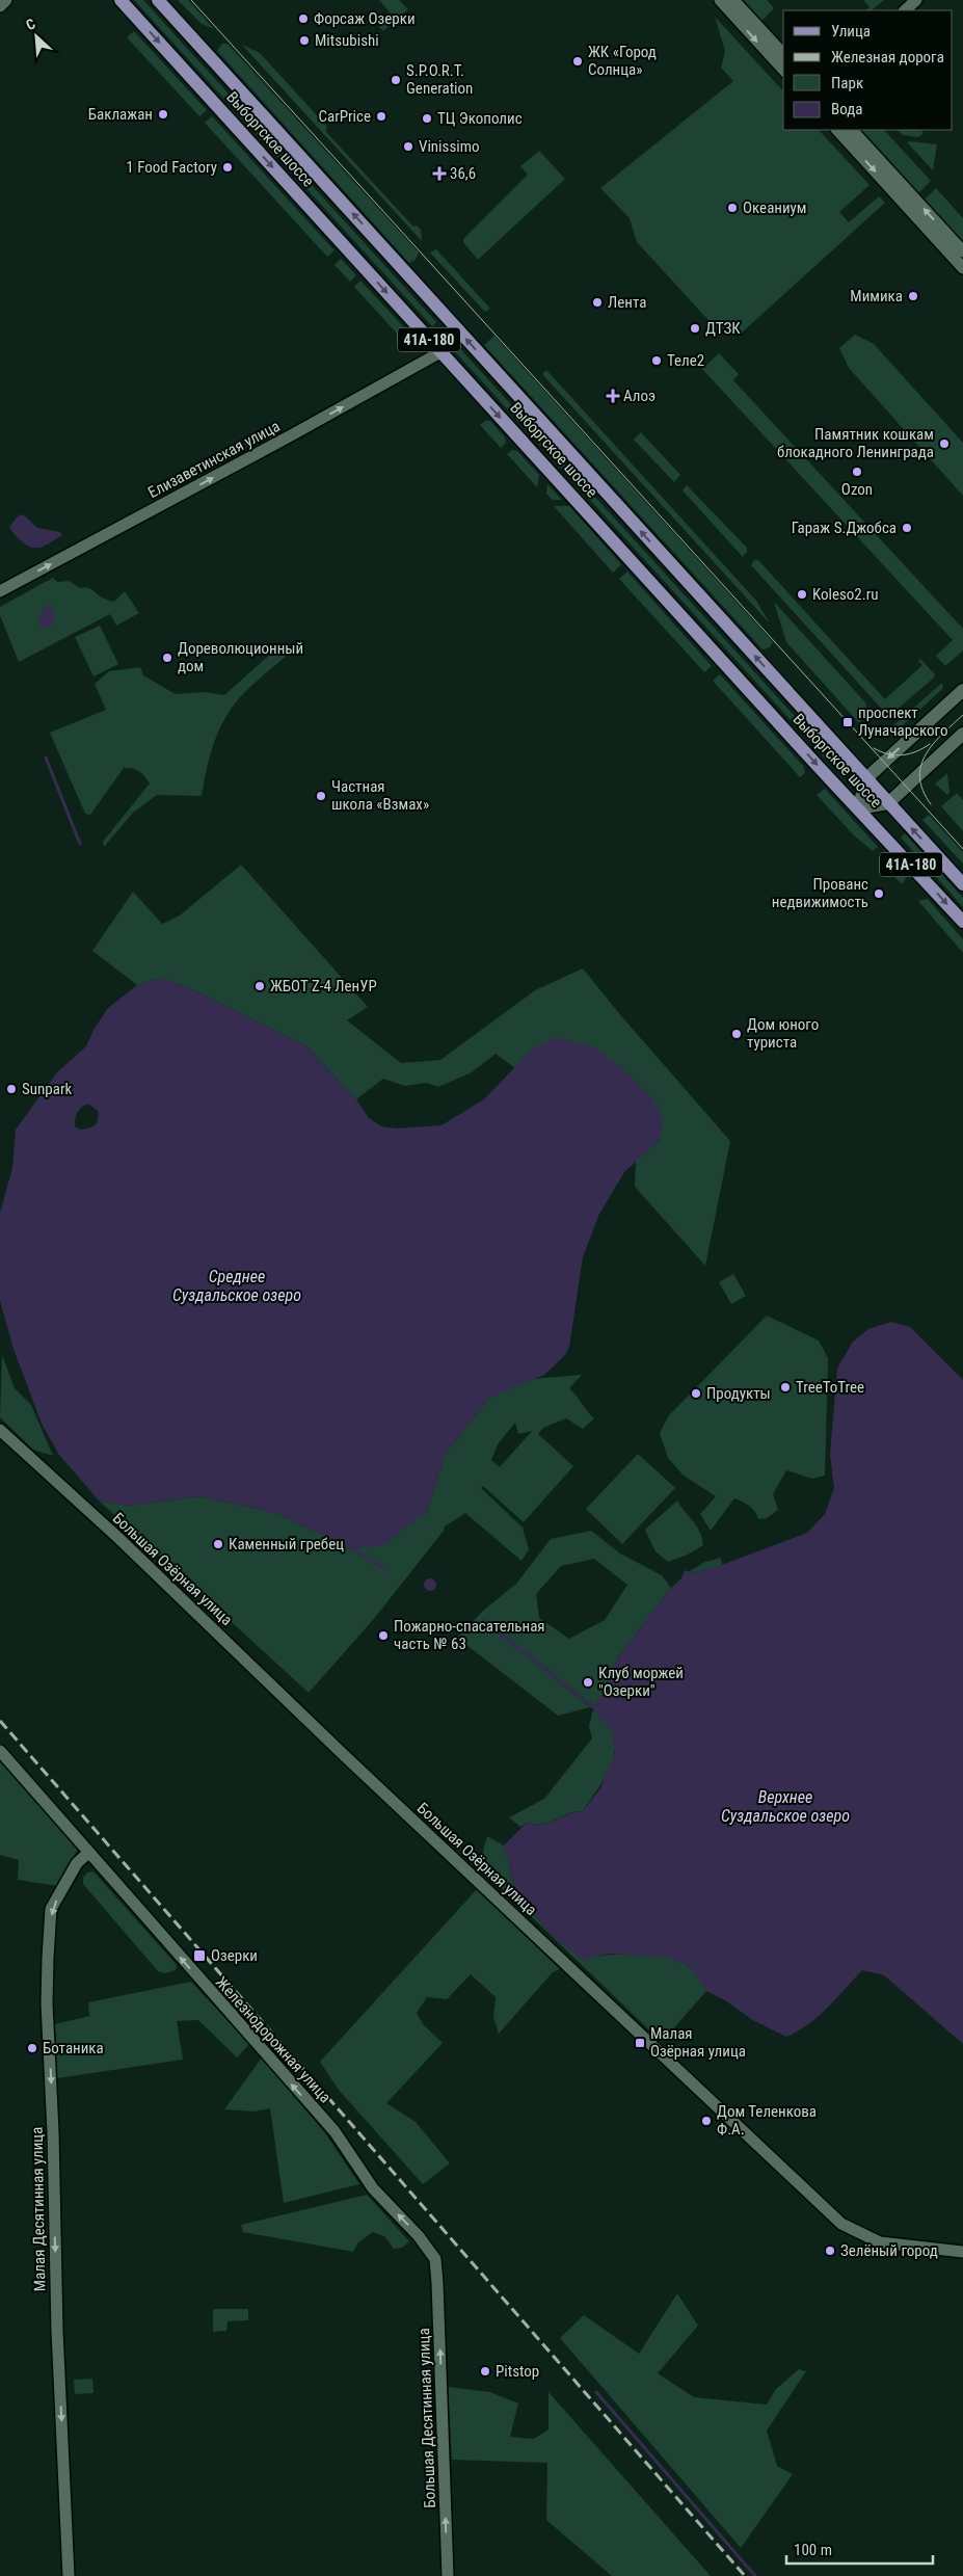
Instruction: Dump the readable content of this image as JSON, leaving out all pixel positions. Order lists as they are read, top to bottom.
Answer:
{
  "streets": {
    "main road": ["Выборгское шоссе", "41А-180"],
    "street": [
      "Елизаветинская улица",
      "Большая Озёрная улица",
      "Железнодорожная улица",
      "Малая Десятинная улица",
      "Большая Десятинная улица"
    ]
  },
  "crossings": [
    ["Выборгское шоссе", "Елизаветинская улица"],
    ["Железнодорожная улица", "Малая Десятинная улица"],
    ["Железнодорожная улица", "Большая Десятинная улица"]
  ],
  "one_way": [
    "Елизаветинская улица",
    "Железнодорожная улица",
    "Малая Десятинная улица",
    "Большая Десятинная улица"
  ],
  "water": ["Среднее Суздальское озеро", "Верхнее Суздальское озеро"],
  "places": {
    "other": [
      "Форсаж Озерки",
      "Mitsubishi",
      "ЖК «Город Солнца»",
      "S.P.O.R.T. Generation",
      "Баклажан",
      "CarPrice",
      "ТЦ Экополис",
      "Vinissimo",
      "1 Food Factory",
      "Океаниум",
      "Мимика",
      "Лента",
      "ДТЗК",
      "Теле2",
      "Памятник кошкам блокадного Ленинграда",
      "Ozon",
      "Гараж S.Джобса",
      "Koleso2.ru",
      "Дореволюционный дом",
      "Частная школа «Взмах»",
      "Прованс недвижимость",
      "ЖБОТ Z-4 ЛенУР",
      "Дом юного туриста",
      "Sunpark",
      "TreeToTree",
      "Продукты",
      "Каменный гребец",
      "Пожарно-спасательная часть № 63",
      "Клуб моржей \"Озерки\"",
      "Ботаника",
      "Дом Теленкова Ф.А.",
      "Зелёный город",
      "Pitstop"
    ],
    "health": ["36,6", "Алоэ"],
    "transit": ["проспект Луначарского", "Озерки", "Малая Озёрная улица"]
  },
  "legend": [
    "Улица",
    "Железная дорога",
    "Парк",
    "Вода"
  ],
  "scale_bar": "100 m",
  "north": "top left"
}
